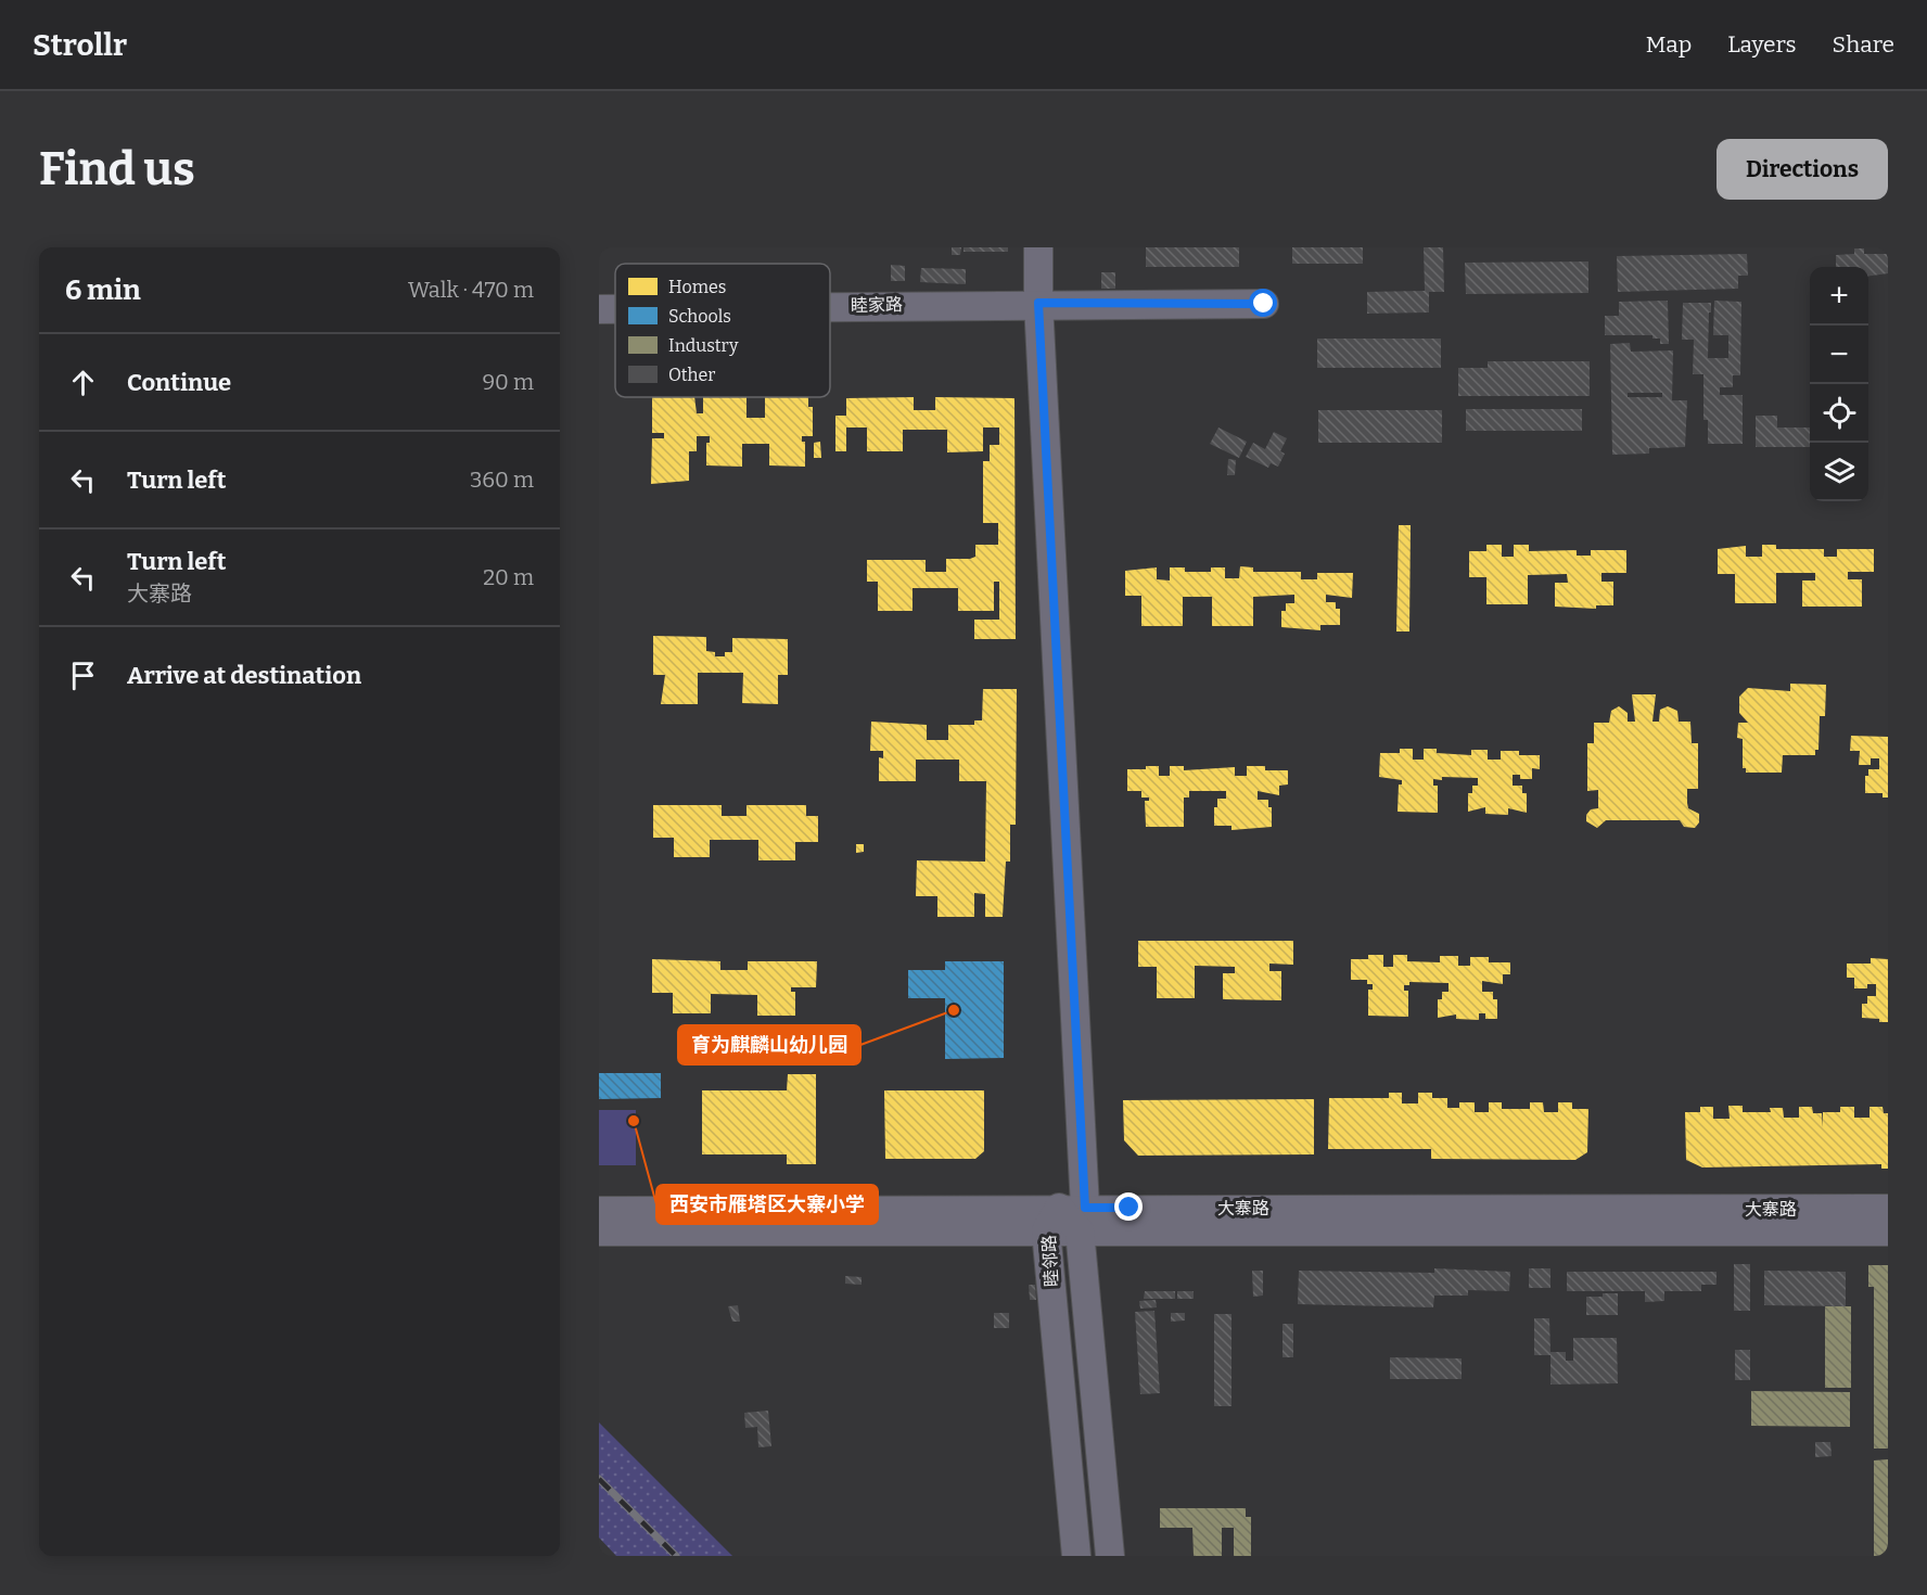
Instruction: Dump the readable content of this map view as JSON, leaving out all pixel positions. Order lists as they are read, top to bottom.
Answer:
{
  "streets": {
    "main road": ["睦家路", "大寨路", "睦邻路"]
  },
  "crossings": [
    ["大寨路", "睦邻路"]
  ],
  "places": ["育为麒麟山幼儿园", "西安市雁塔区大寨小学"],
  "legend": [
    "Homes",
    "Schools",
    "Industry",
    "Other"
  ],
  "page": {
    "header": "Strollr",
    "nav": ["Map", "Layers", "Share"],
    "buttons": "Directions",
    "title": "Find us",
    "heading": ["6 min", "Walk · 470 m"],
    "map_buttons": ["+", "−"],
    "list": [
      ["Continue", "90 m"],
      ["Turn left", "360 m"],
      ["Turn left", "大寨路", "20 m"],
      "Arrive at destination"
    ]
  }
}
